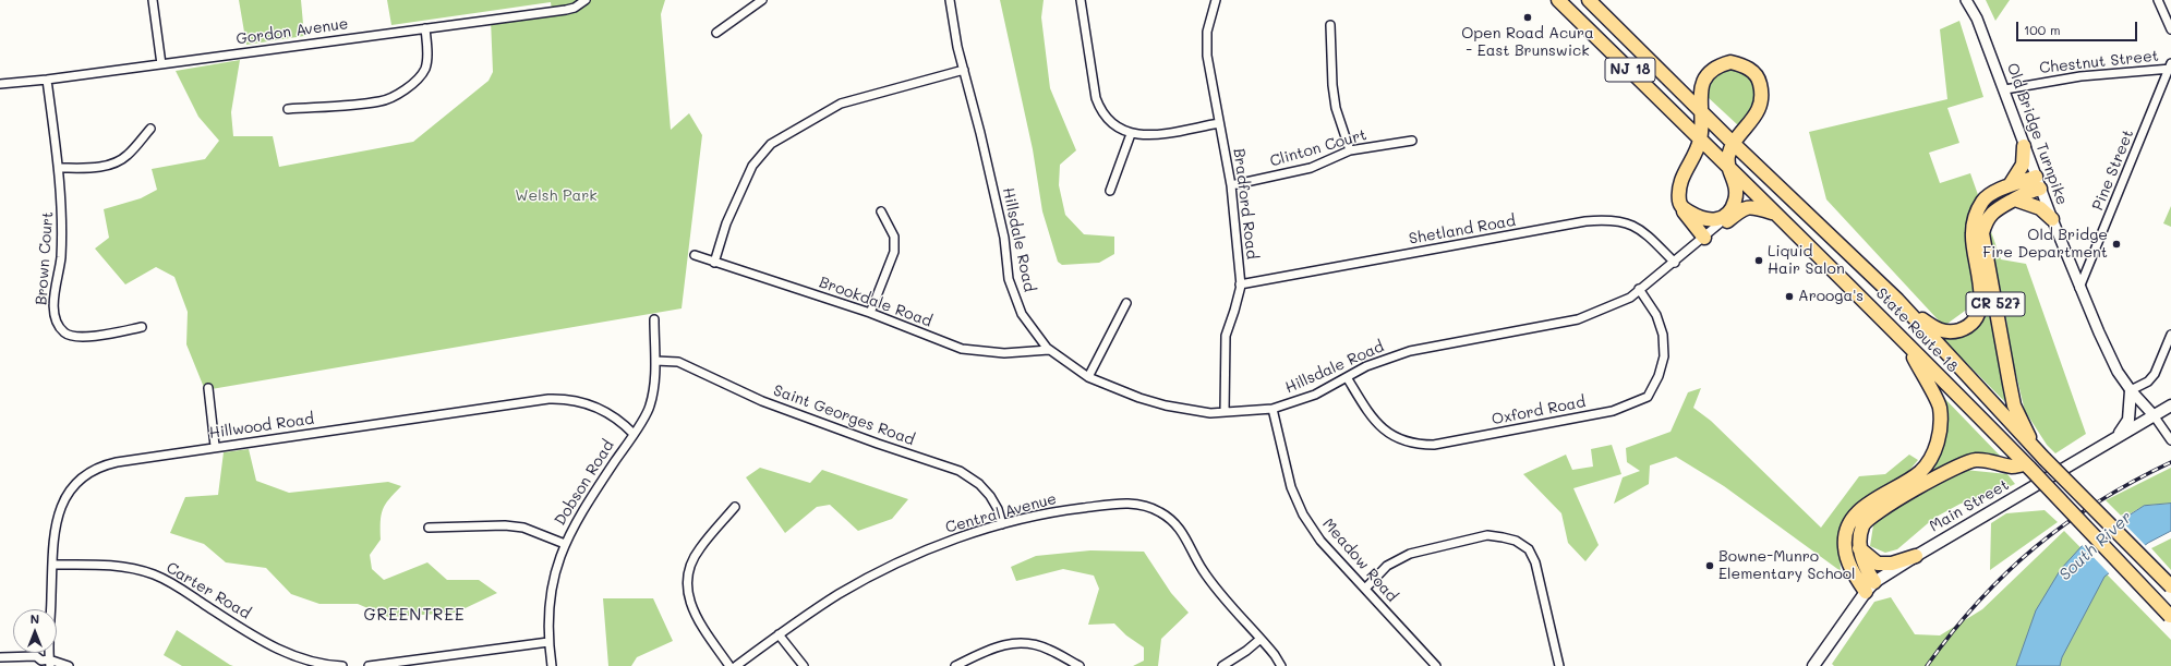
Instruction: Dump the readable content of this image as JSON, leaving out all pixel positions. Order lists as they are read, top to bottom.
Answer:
{
  "streets": {
    "highway": ["NJ 18", "CR 527", "State Route 18"],
    "main road": ["Main Street"],
    "street": [
      "Gordon Avenue",
      "Chestnut Street",
      "Old Bridge Turnpike",
      "Clinton Court",
      "Pine Street",
      "Bradford Road",
      "Shetland Road",
      "Hillsdale Road",
      "Brown Court",
      "Brookdale Road",
      "Oxford Road",
      "Saint Georges Road",
      "Hillwood Road",
      "Dobson Road",
      "Central Avenue",
      "Meadow Road",
      "Carter Road"
    ]
  },
  "crossings": [
    ["Gordon Avenue", "Brown Court"],
    ["Chestnut Street", "Old Bridge Turnpike"],
    ["Chestnut Street", "Pine Street"],
    ["Old Bridge Turnpike", "Pine Street"],
    ["Old Bridge Turnpike", "CR 527"],
    ["Old Bridge Turnpike", "Main Street"],
    ["Clinton Court", "Bradford Road"],
    ["Bradford Road", "Shetland Road"],
    ["Bradford Road", "Hillsdale Road"],
    ["Shetland Road", "Hillsdale Road"],
    ["Hillsdale Road", "Brookdale Road"],
    ["Hillsdale Road", "Oxford Road"],
    ["Hillsdale Road", "Meadow Road"],
    ["CR 527", "State Route 18"],
    ["Saint Georges Road", "Dobson Road"],
    ["Saint Georges Road", "Central Avenue"],
    ["Hillwood Road", "Dobson Road"],
    ["Hillwood Road", "Carter Road"]
  ],
  "districts": ["GREENTREE"],
  "water": ["South River"],
  "parks": ["Welsh Park"],
  "places": [
    "Open Road Acura - East Brunswick",
    "Old Bridge Fire Department",
    "Liquid Hair Salon",
    "Arooga's",
    "Bowne-Munro Elementary School"
  ],
  "scale_bar": "100 m",
  "north": "top"
}
